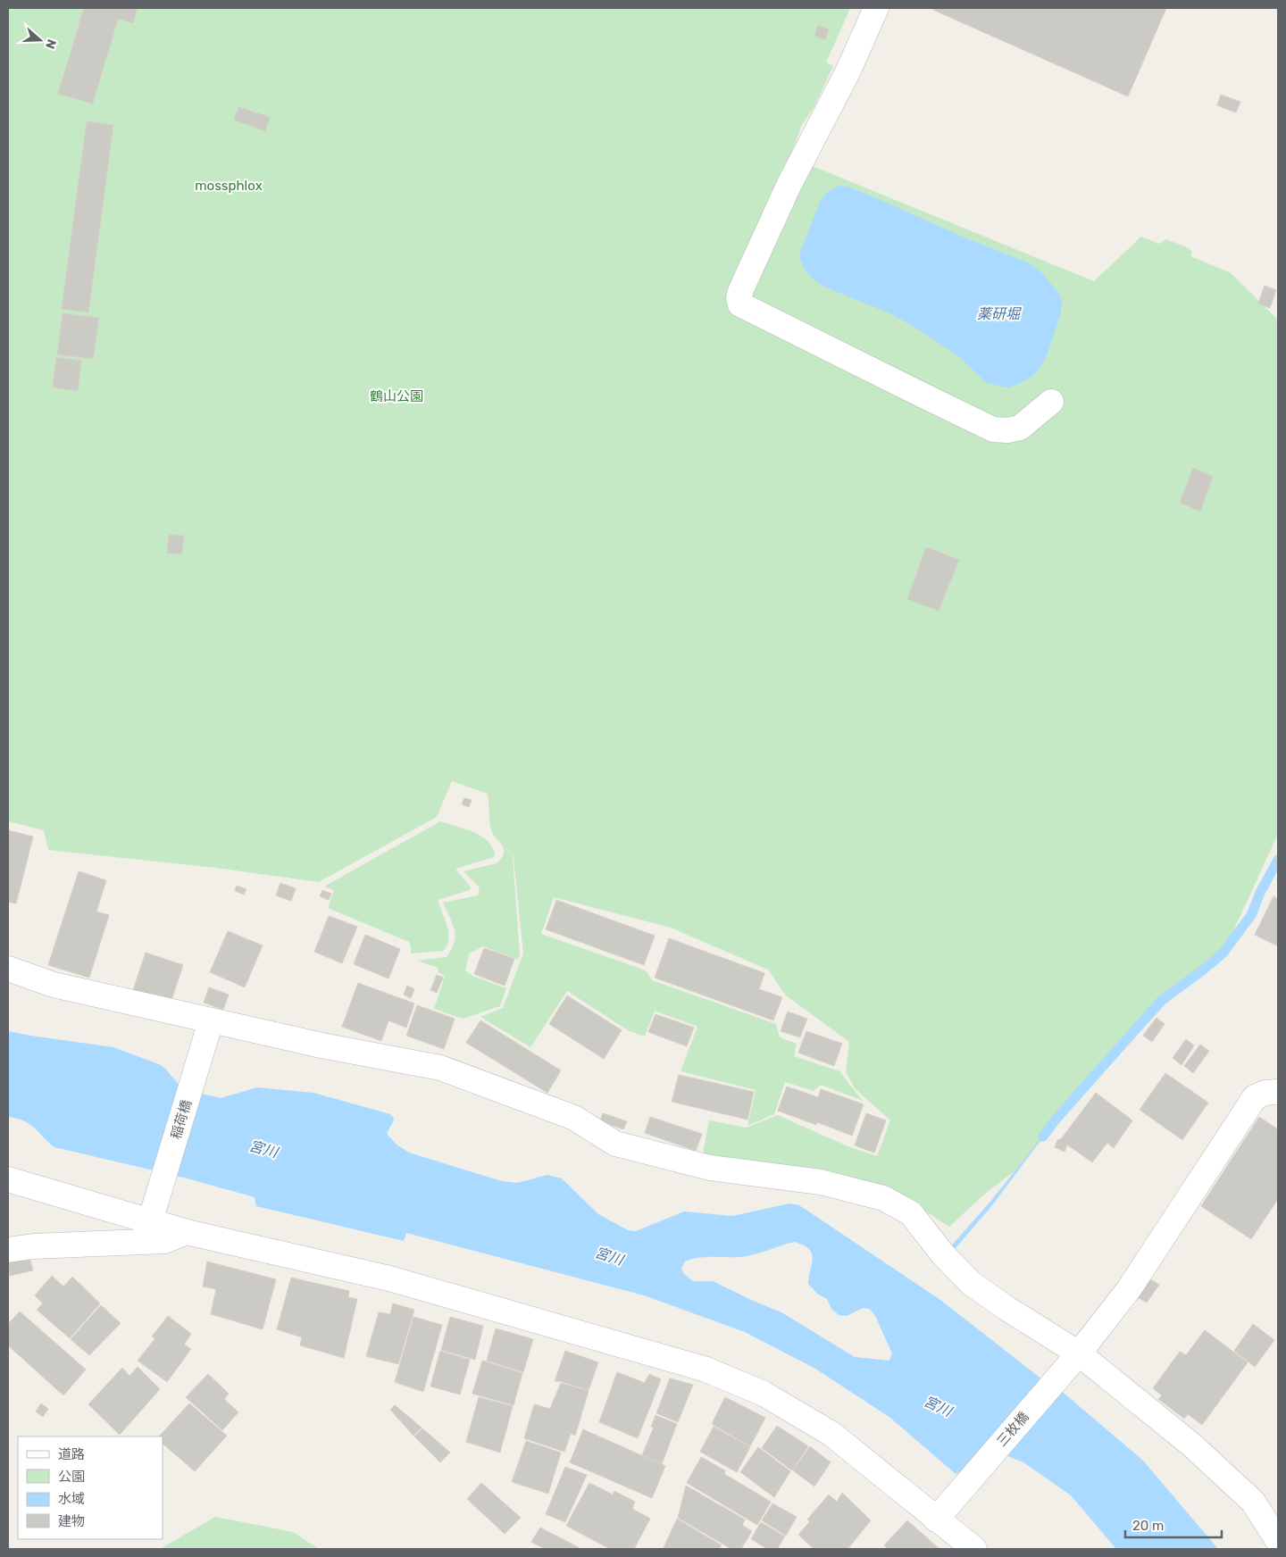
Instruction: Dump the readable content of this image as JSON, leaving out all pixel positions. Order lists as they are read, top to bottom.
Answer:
{
  "streets": {
    "street": ["稲荷橋", "三枚橋"]
  },
  "water": ["薬研堀", "宮川"],
  "parks": ["mossphlox", "鶴山公園"],
  "legend": [
    "道路",
    "公園",
    "水域",
    "建物"
  ],
  "scale_bar": "20 m",
  "north": "right"
}
